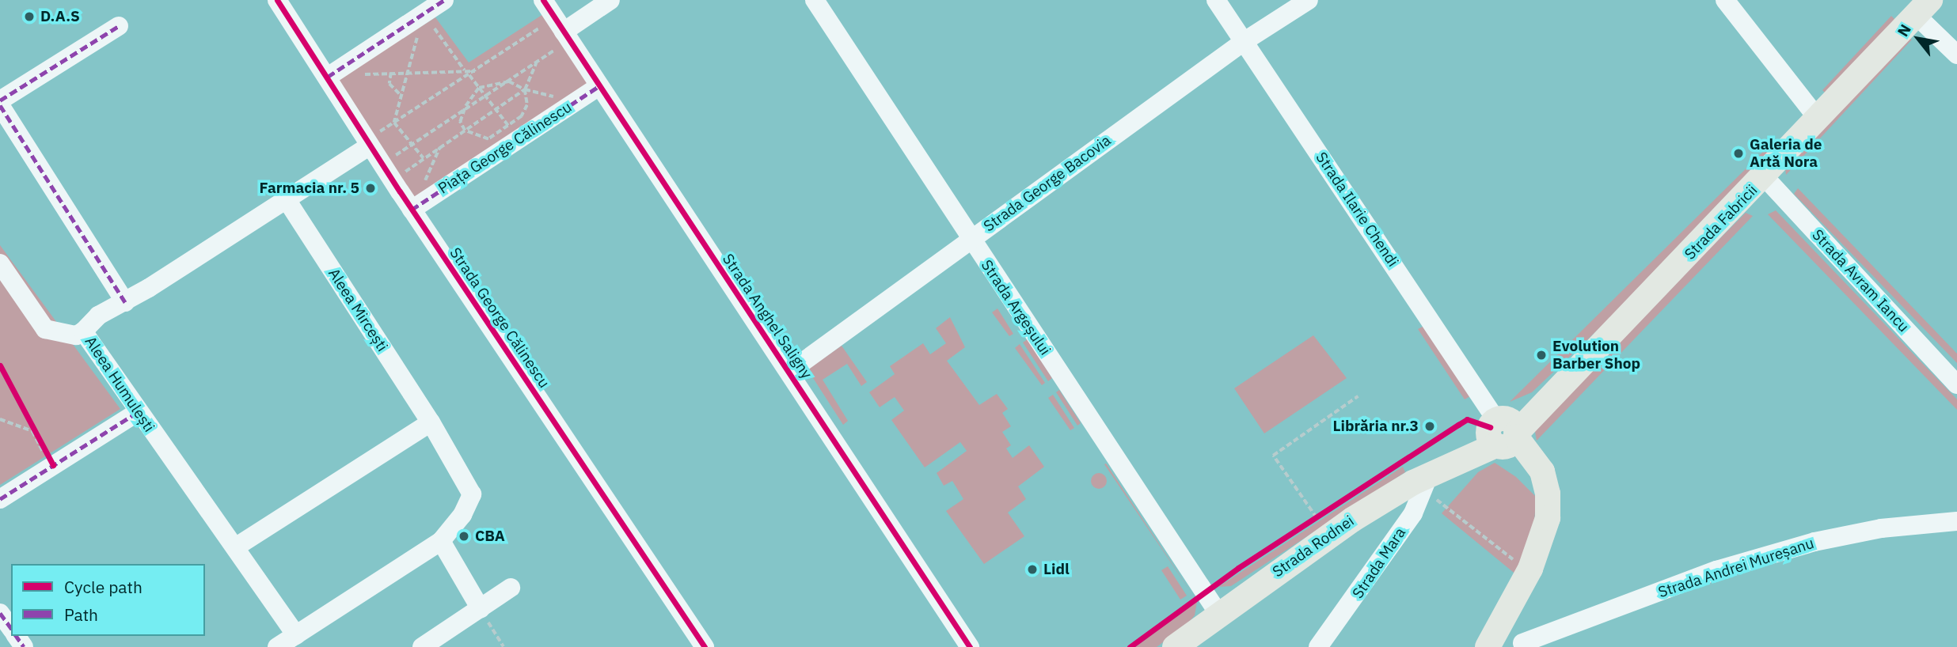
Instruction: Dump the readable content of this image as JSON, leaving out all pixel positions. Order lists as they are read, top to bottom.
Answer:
{
  "streets": {
    "main road": ["Strada Fabricii", "Strada Rodnei"],
    "street": [
      "Piața George Călinescu",
      "Strada George Bacovia",
      "Strada Ilarie Chendi",
      "Strada Avram Iancu",
      "Strada Argeșului",
      "Aleea Mircești",
      "Strada Anghel Saligny",
      "Strada George Călinescu",
      "Aleea Humulești",
      "Strada Mara",
      "Strada Andrei Mureșanu"
    ]
  },
  "crossings": [
    ["Piața George Călinescu", "Strada Anghel Saligny"],
    ["Piața George Călinescu", "Strada George Călinescu"],
    ["Strada George Bacovia", "Strada Ilarie Chendi"],
    ["Strada George Bacovia", "Strada Argeșului"],
    ["Strada George Bacovia", "Strada Anghel Saligny"],
    ["Strada Ilarie Chendi", "Strada Fabricii"],
    ["Strada Ilarie Chendi", "Strada Rodnei"],
    ["Strada Fabricii", "Strada Avram Iancu"],
    ["Strada Fabricii", "Strada Rodnei"],
    ["Strada Argeșului", "Strada Rodnei"],
    ["Aleea Mircești", "Aleea Humulești"],
    ["Strada George Călinescu", "Aleea Humulești"],
    ["Strada Rodnei", "Strada Mara"]
  ],
  "places": [
    "D.A.S",
    "Galeria de Artă Nora",
    "Farmacia nr. 5",
    "Evolution Barber Shop",
    "Librăria nr.3",
    "CBA",
    "Lidl"
  ],
  "legend": ["Cycle path", "Path"],
  "north": "top left"
}
